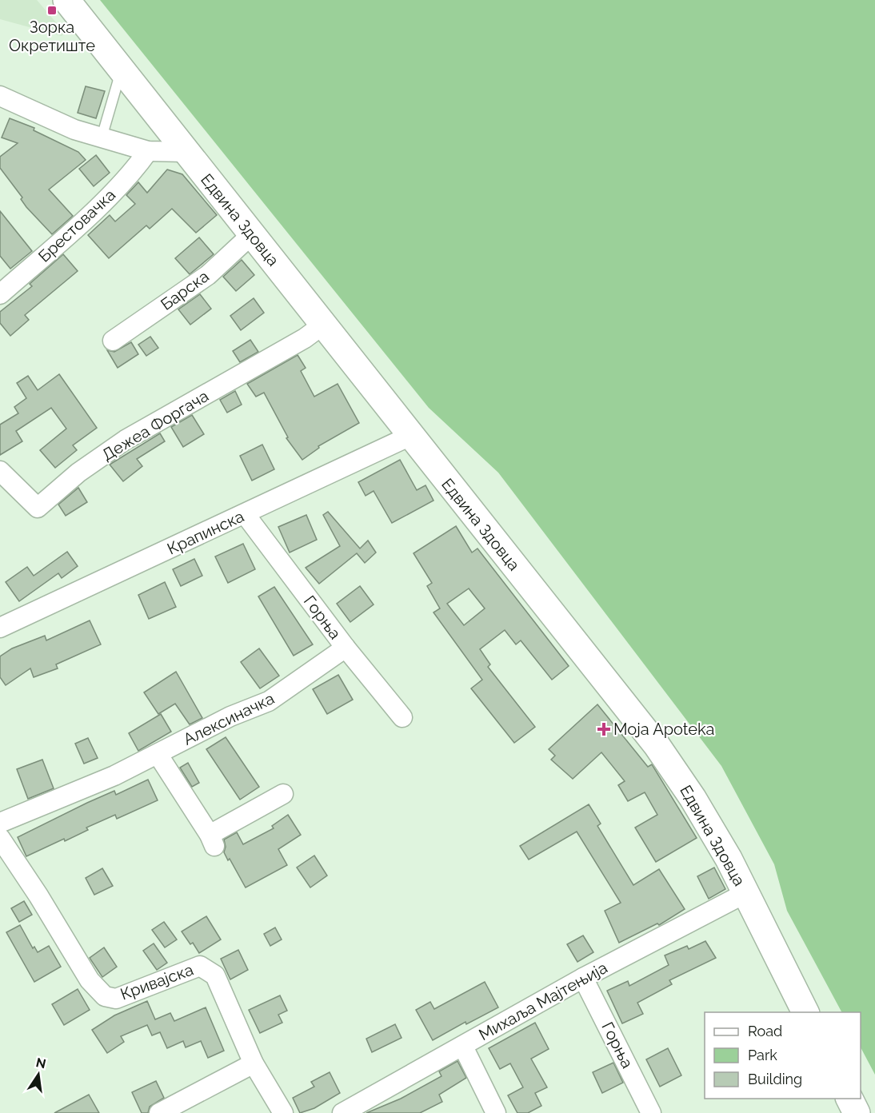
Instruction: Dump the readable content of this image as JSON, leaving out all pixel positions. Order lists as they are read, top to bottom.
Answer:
{
  "streets": {
    "main road": ["Едвина Здовца"],
    "street": [
      "Брестовачка",
      "Барска",
      "Дежеа Форгача",
      "Крапинска",
      "Горња",
      "Алексиначка",
      "Кривајска",
      "Михаља Мајтењија"
    ]
  },
  "crossings": [
    ["Едвина Здовца", "Барска"],
    ["Едвина Здовца", "Дежеа Форгача"],
    ["Едвина Здовца", "Крапинска"],
    ["Едвина Здовца", "Михаља Мајтењија"],
    ["Крапинска", "Горња"],
    ["Горња", "Алексиначка"],
    ["Горња", "Михаља Мајтењија"]
  ],
  "places": {
    "transit": ["Зорка Окретиште"],
    "health": ["Moja Apoteka"]
  },
  "legend": ["Road", "Park", "Building"],
  "north": "top"
}
